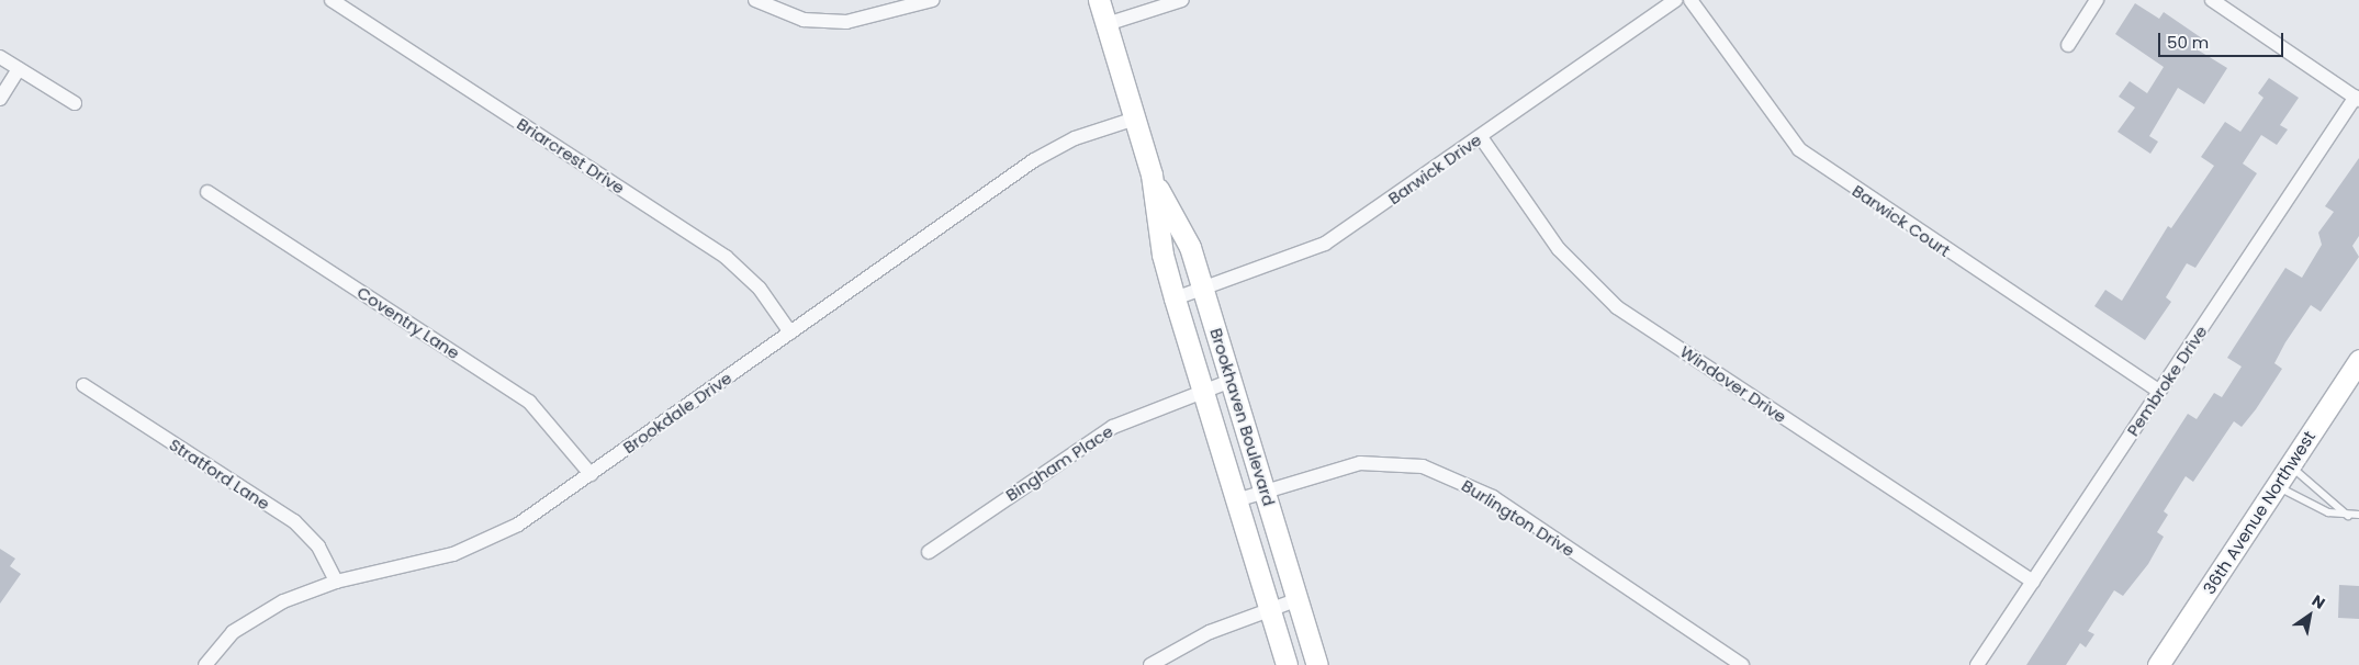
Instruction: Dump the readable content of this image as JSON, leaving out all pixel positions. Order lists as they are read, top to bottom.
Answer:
{
  "streets": {
    "street": [
      "Briarcrest Drive",
      "Barwick Drive",
      "Barwick Court",
      "Coventry Lane",
      "Pembroke Drive",
      "Windover Drive",
      "Brookdale Drive",
      "Brookhaven Boulevard",
      "Bingham Place",
      "Stratford Lane",
      "36th Avenue Northwest",
      "Burlington Drive"
    ]
  },
  "crossings": [
    ["Briarcrest Drive", "Brookdale Drive"],
    ["Barwick Drive", "Windover Drive"],
    ["Barwick Drive", "Brookhaven Boulevard"],
    ["Barwick Court", "Pembroke Drive"],
    ["Coventry Lane", "Brookdale Drive"],
    ["Pembroke Drive", "Windover Drive"],
    ["Brookdale Drive", "Brookhaven Boulevard"],
    ["Brookdale Drive", "Stratford Lane"],
    ["Brookhaven Boulevard", "Bingham Place"],
    ["Brookhaven Boulevard", "Burlington Drive"]
  ],
  "scale_bar": "50 m",
  "north": "top right"
}
